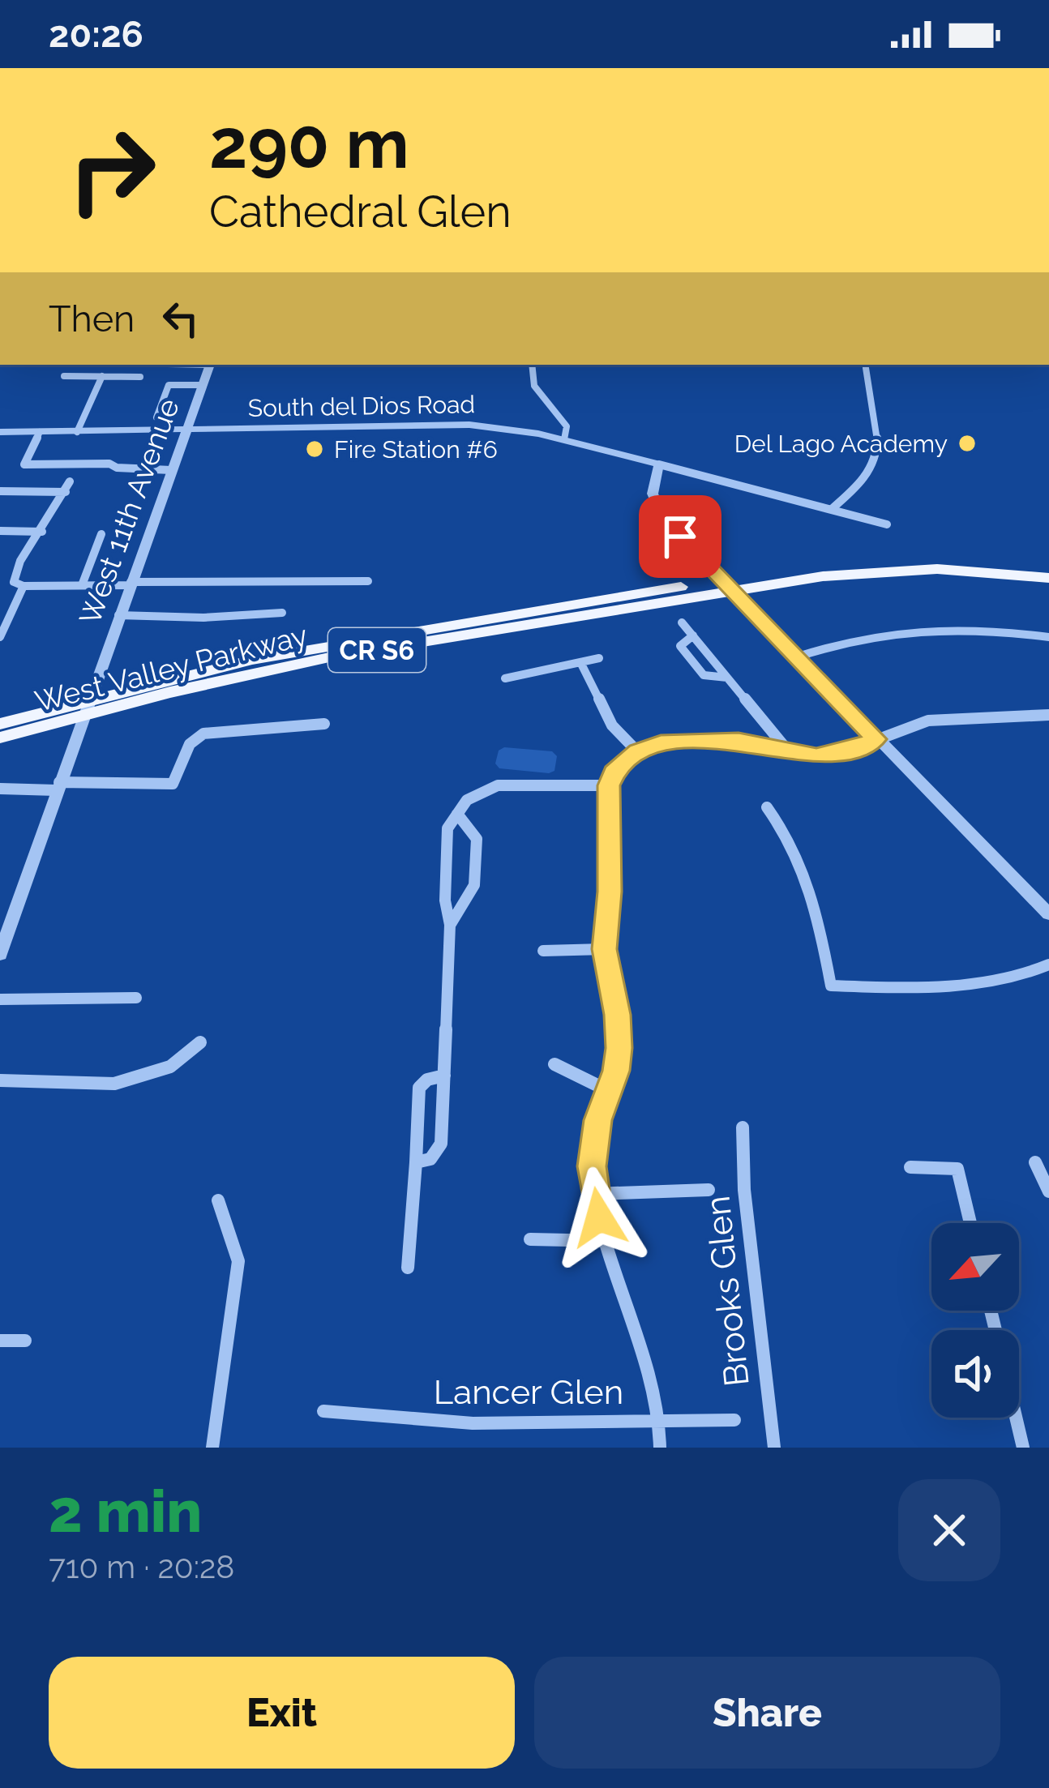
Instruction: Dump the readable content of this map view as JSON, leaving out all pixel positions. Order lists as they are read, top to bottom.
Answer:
{
  "streets": {
    "main road": ["CR S6", "West Valley Parkway"],
    "street": [
      "South del Dios Road",
      "West 11th Avenue",
      "Brooks Glen",
      "Lancer Glen"
    ]
  },
  "crossings": [
    ["South del Dios Road", "West 11th Avenue"],
    ["West 11th Avenue", "West Valley Parkway"]
  ],
  "places": ["Del Lago Academy", "Fire Station #6"],
  "north": "bottom left",
  "page": {
    "status": "20:26",
    "turn": ["290 m", "Cathedral Glen"],
    "then": "Then",
    "heading": ["2 min", "710 m · 20:28"],
    "buttons": ["Exit", "Share"]
  }
}
